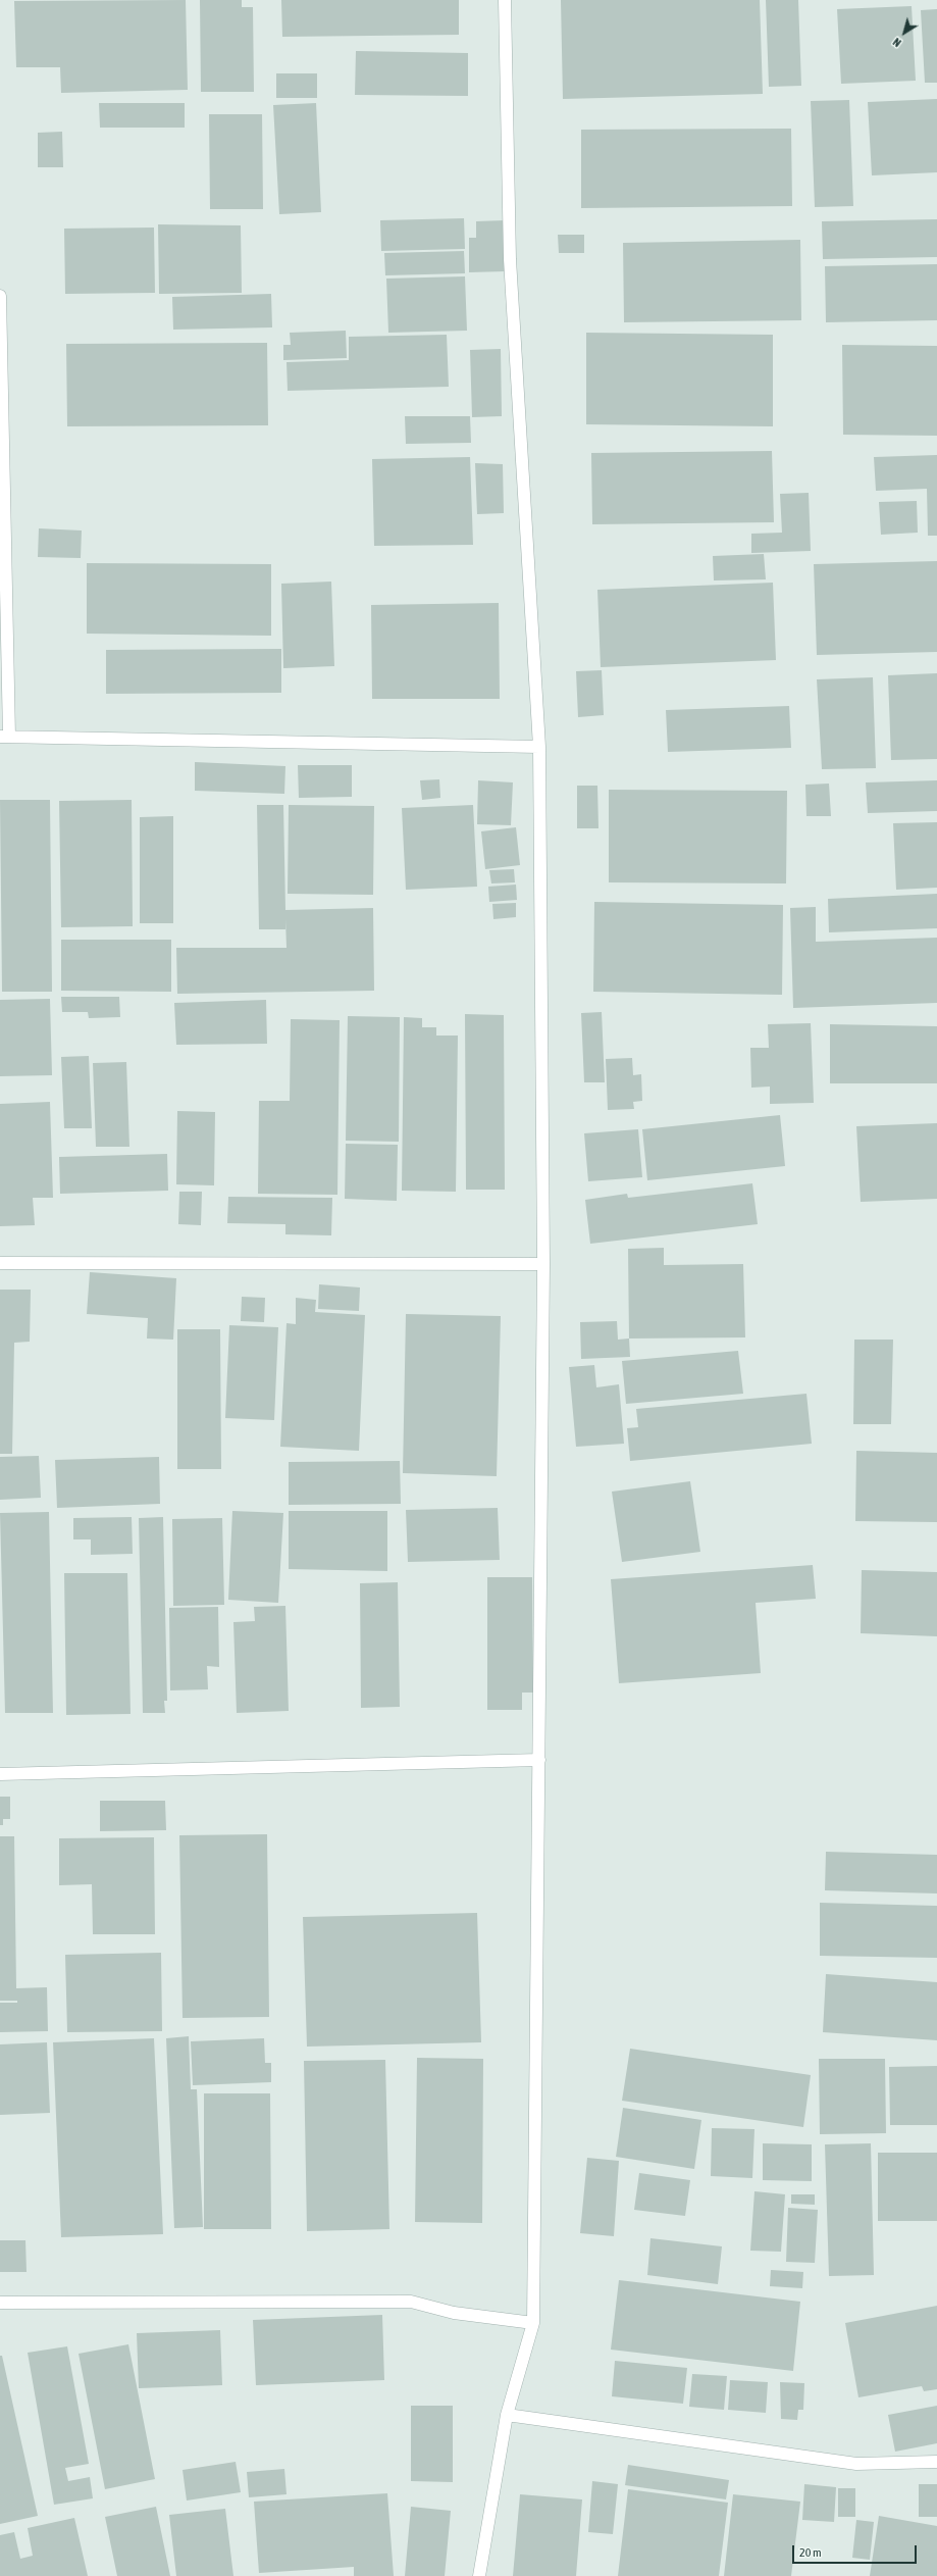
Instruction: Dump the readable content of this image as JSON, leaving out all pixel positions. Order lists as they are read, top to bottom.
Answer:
{
  "scale_bar": "20 m",
  "north": "bottom left"
}
